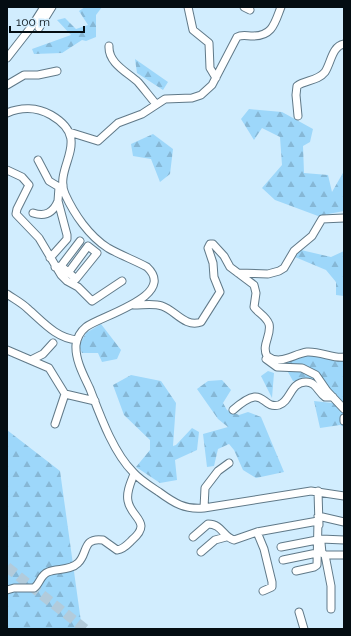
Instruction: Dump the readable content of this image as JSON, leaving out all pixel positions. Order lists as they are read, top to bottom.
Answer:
{
  "scale_bar": "100 m"
}
